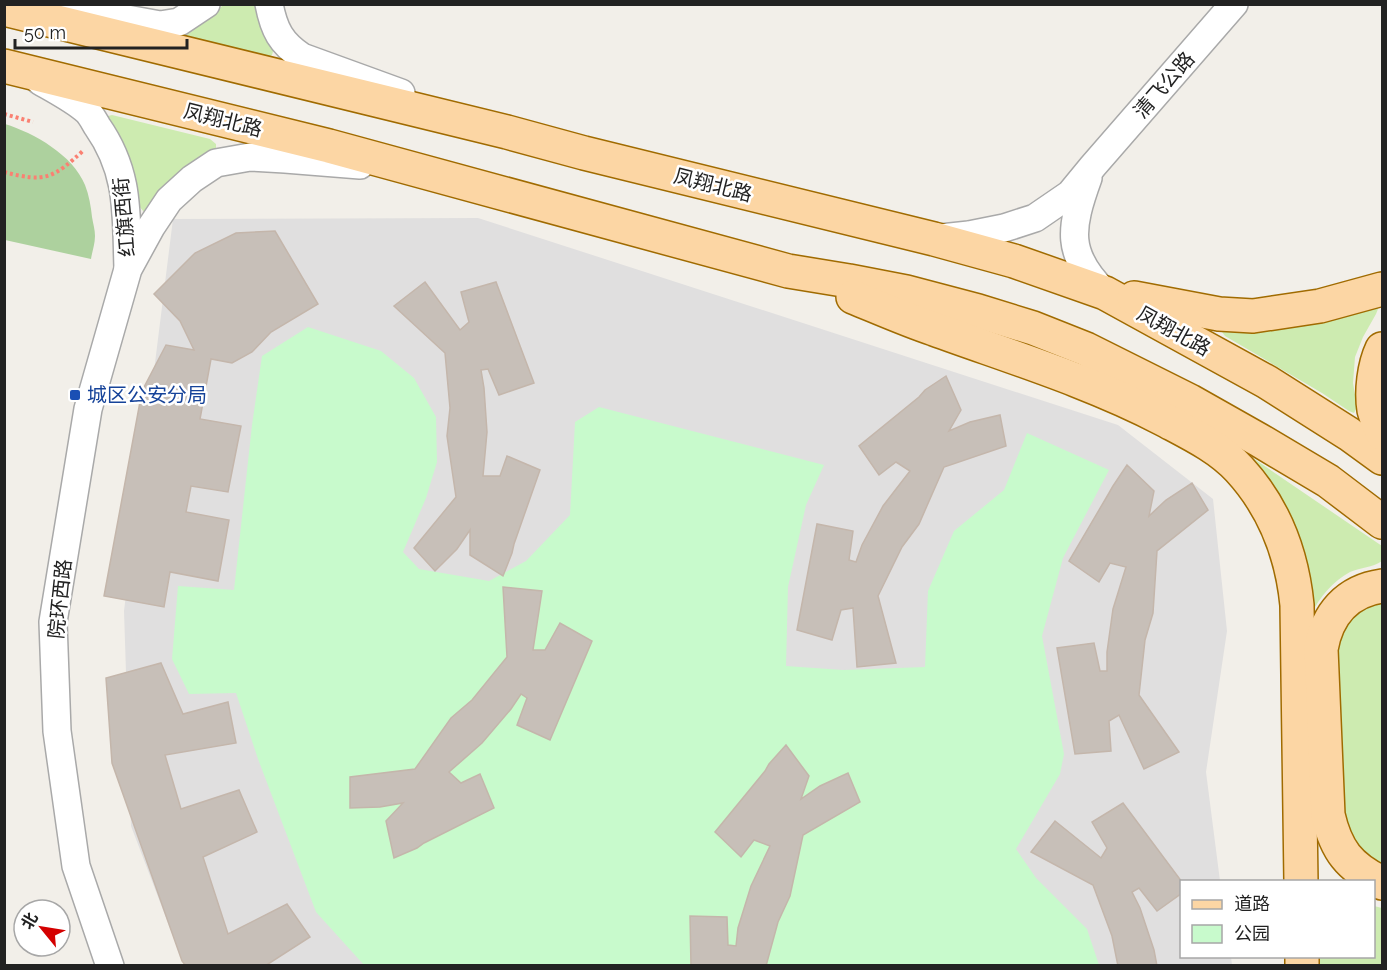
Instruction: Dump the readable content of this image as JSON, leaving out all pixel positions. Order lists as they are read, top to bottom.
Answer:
{
  "streets": {
    "main road": ["凤翔北路"],
    "street": ["清飞公路", "红旗西街", "院环西路"]
  },
  "crossings": [
    ["清飞公路", "凤翔北路"],
    ["凤翔北路", "红旗西街"],
    ["红旗西街", "院环西路"]
  ],
  "places": {
    "transit": ["城区公安分局"]
  },
  "legend": ["道路", "公园"],
  "scale_bar": "50 m",
  "north": "top left"
}
